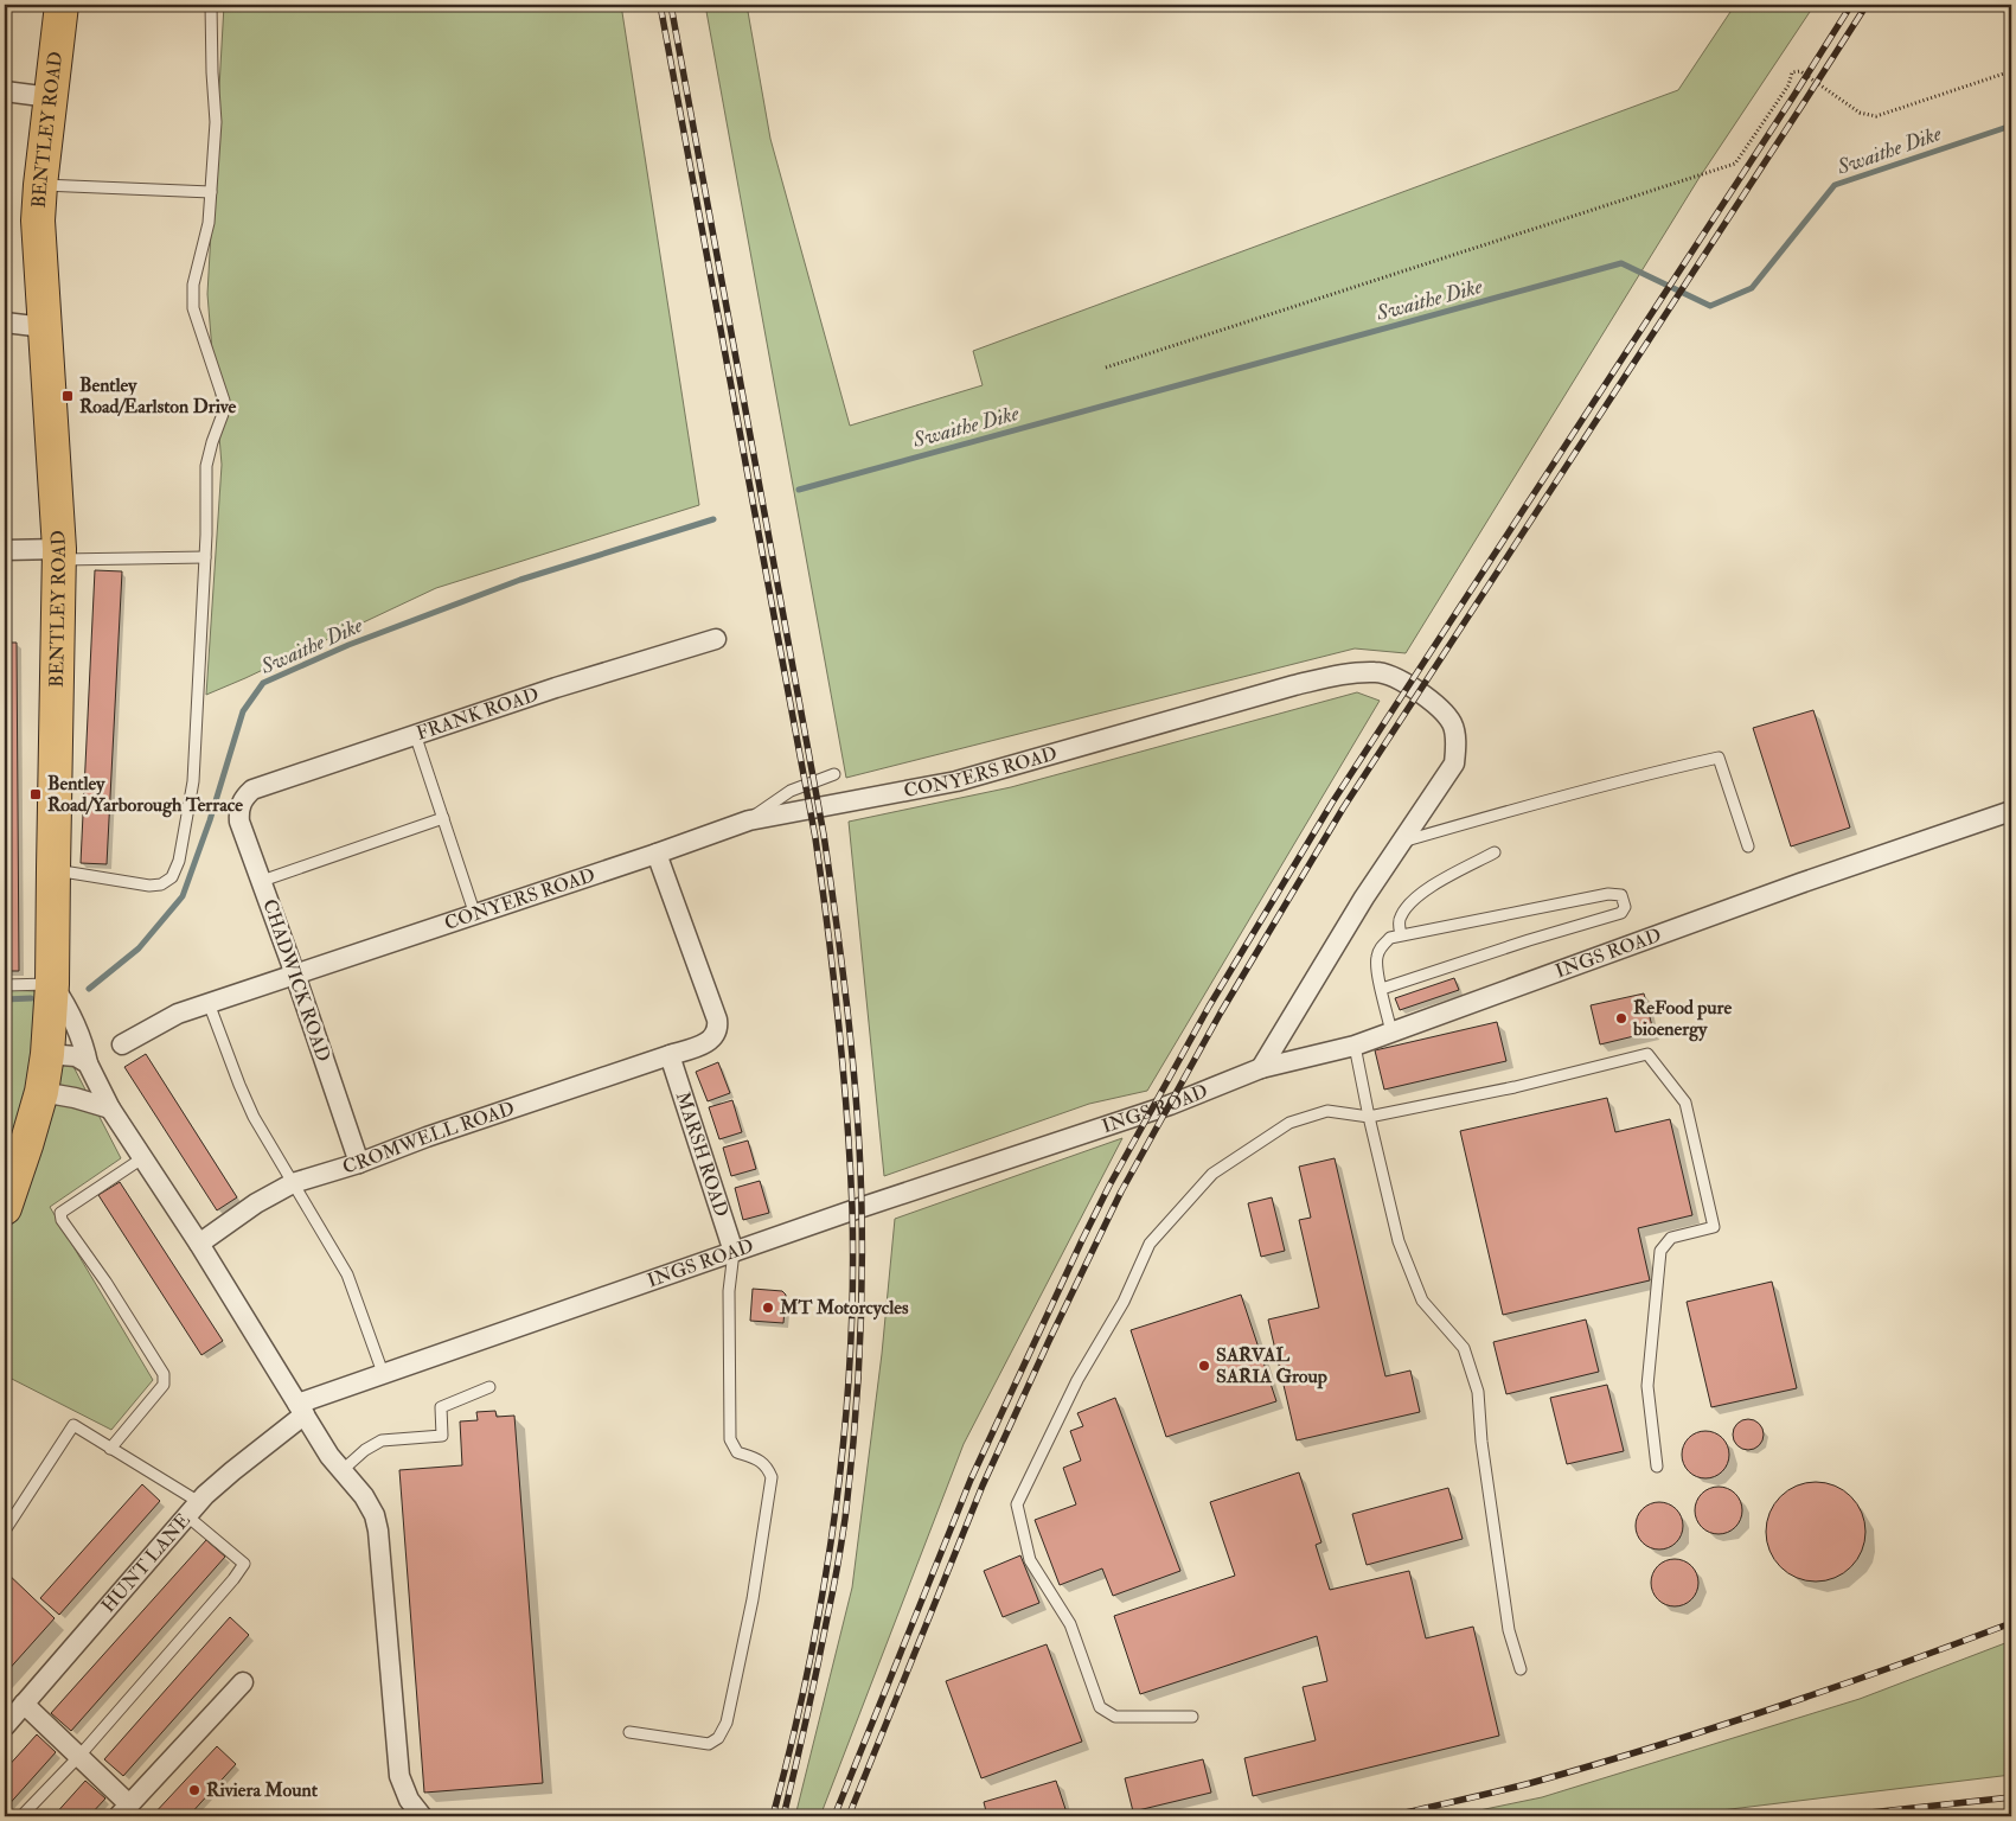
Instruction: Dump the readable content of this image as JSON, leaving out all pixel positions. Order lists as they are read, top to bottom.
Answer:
{
  "streets": {
    "highway": ["BENTLEY ROAD"],
    "street": [
      "FRANK ROAD",
      "CONYERS ROAD",
      "INGS ROAD",
      "CHADWICK ROAD",
      "CROMWELL ROAD",
      "MARSH ROAD",
      "HUNT LANE"
    ]
  },
  "crossings": [
    ["FRANK ROAD", "CHADWICK ROAD"],
    ["CONYERS ROAD", "INGS ROAD"],
    ["CONYERS ROAD", "CHADWICK ROAD"],
    ["CONYERS ROAD", "CROMWELL ROAD"],
    ["INGS ROAD", "MARSH ROAD"],
    ["INGS ROAD", "HUNT LANE"],
    ["CHADWICK ROAD", "CROMWELL ROAD"],
    ["CROMWELL ROAD", "MARSH ROAD"]
  ],
  "water": ["Swaithe Dike"],
  "places": {
    "transit": ["Bentley Road/Earlston Drive", "Bentley Road/Yarborough Terrace"],
    "other": [
      "ReFood pure bioenergy",
      "MT Motorcycles",
      "SARVAL SARIA Group",
      "Riviera Mount"
    ]
  }
}
